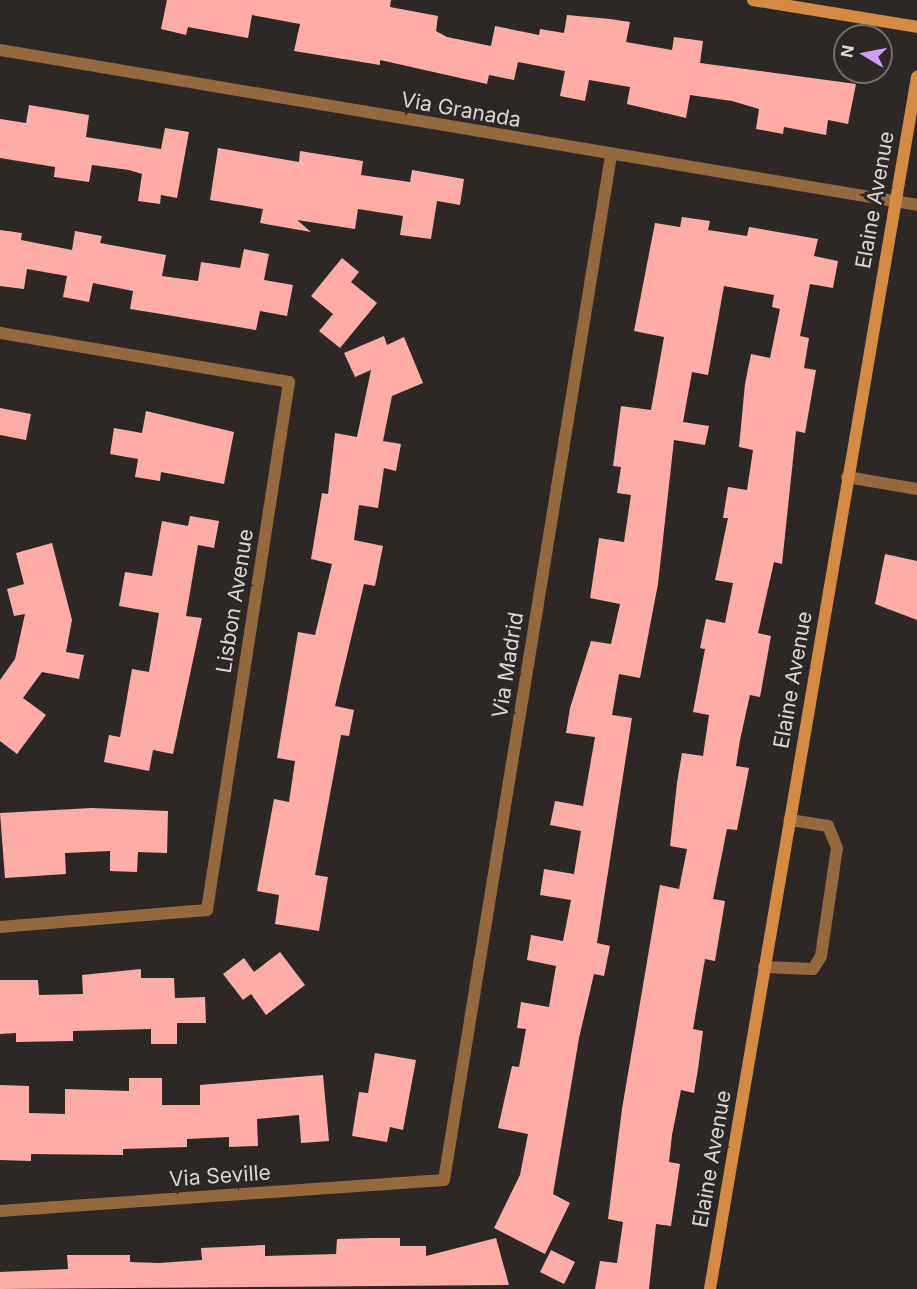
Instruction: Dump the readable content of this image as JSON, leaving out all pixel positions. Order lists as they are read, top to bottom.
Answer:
{
  "streets": {
    "street": [
      "Via Granada",
      "Elaine Avenue",
      "Lisbon Avenue",
      "Via Madrid",
      "Via Seville"
    ]
  },
  "crossings": [
    ["Via Granada", "Elaine Avenue"],
    ["Via Granada", "Via Madrid"],
    ["Via Madrid", "Via Seville"]
  ],
  "north": "left"
}
